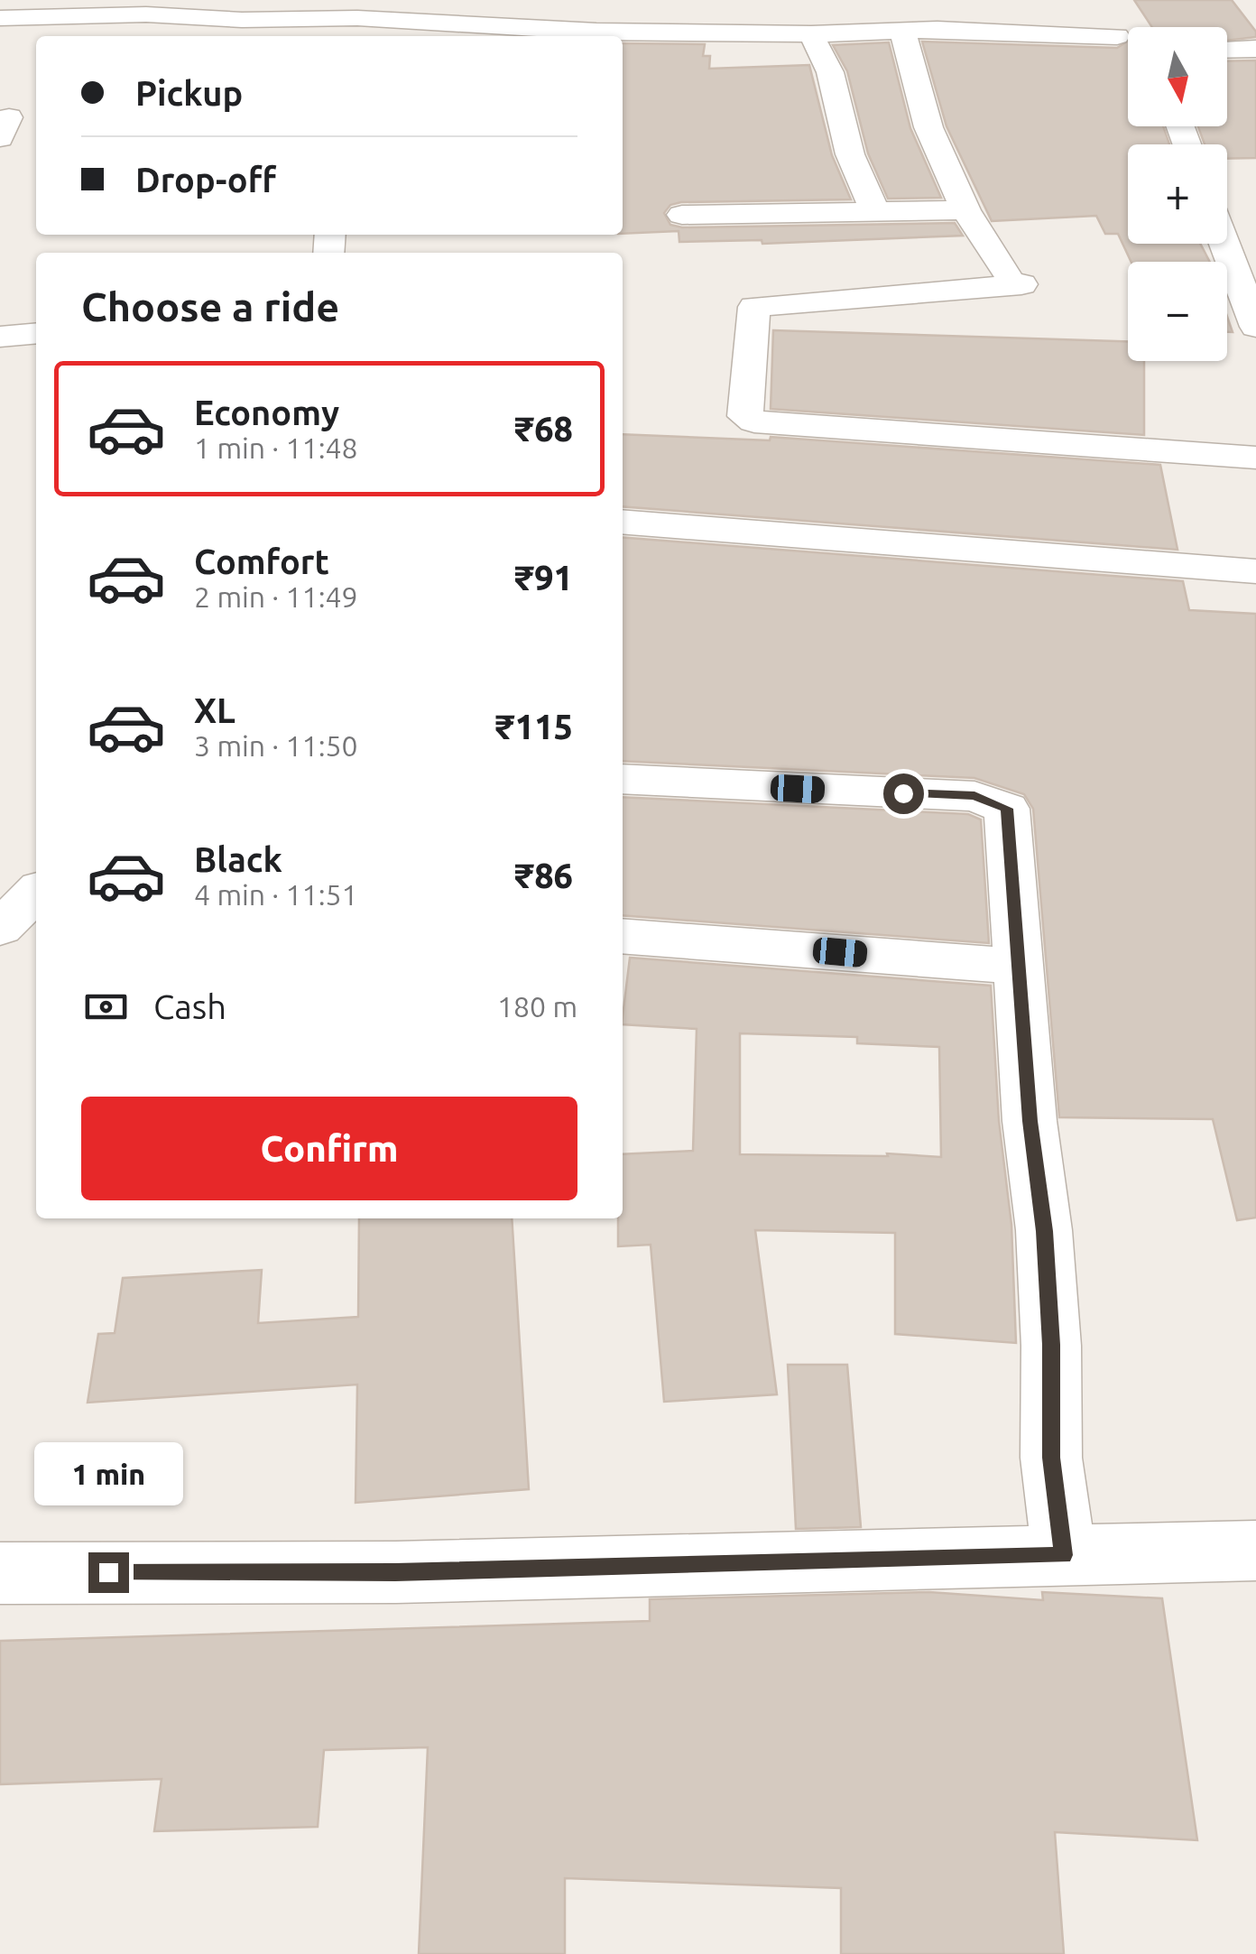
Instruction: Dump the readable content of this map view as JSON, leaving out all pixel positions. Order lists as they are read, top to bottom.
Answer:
{
  "north": "bottom",
  "page": {
    "map_buttons": ["+", "−"],
    "banner": ["Pickup", "Drop-off"],
    "heading": "Choose a ride",
    "list": [
      {
        "name": "Economy",
        "note": "1 min · 11:48",
        "value": "₹68"
      },
      {
        "name": "Comfort",
        "note": "2 min · 11:49",
        "value": "₹91"
      },
      {
        "name": "XL",
        "note": "3 min · 11:50",
        "value": "₹115"
      },
      {
        "name": "Black",
        "note": "4 min · 11:51",
        "value": "₹86"
      }
    ],
    "pay": ["Cash", "180 m"],
    "buttons": "Confirm",
    "bubble": "1 min"
  }
}
